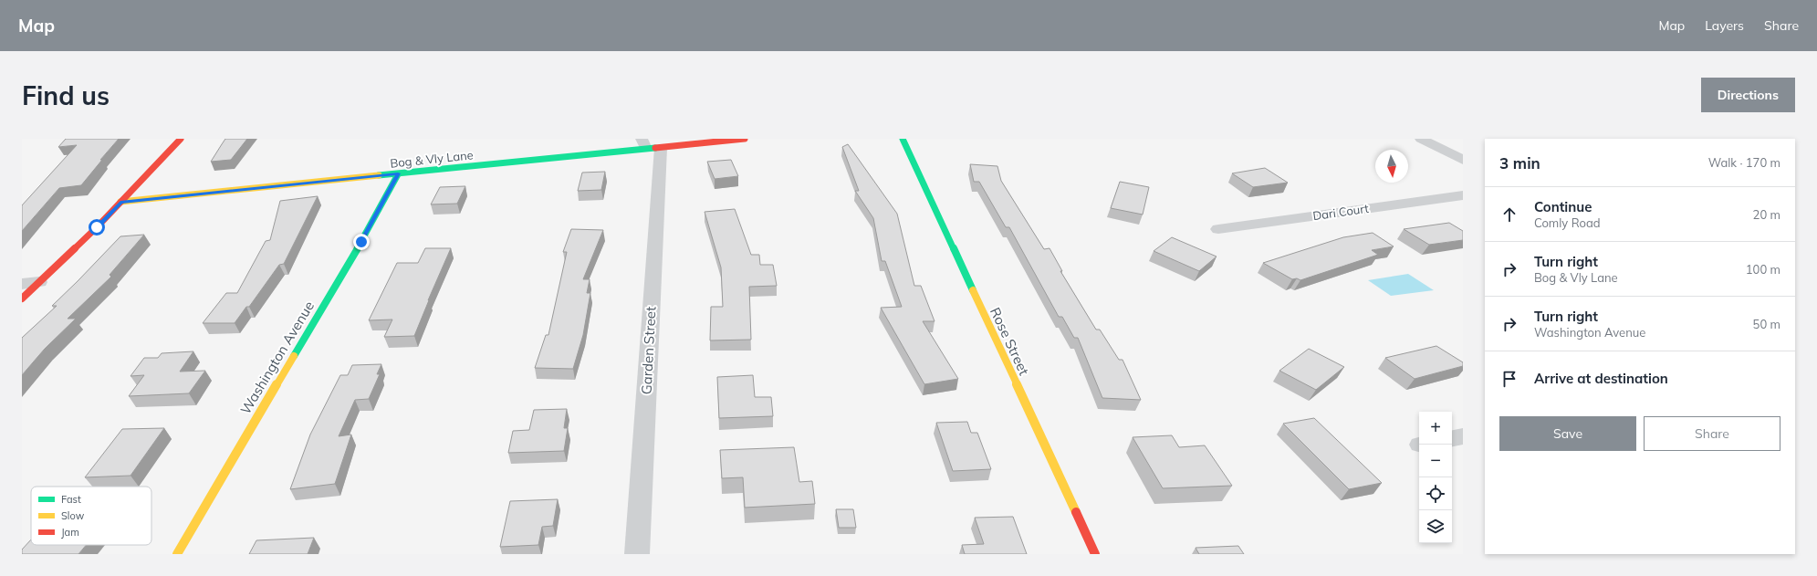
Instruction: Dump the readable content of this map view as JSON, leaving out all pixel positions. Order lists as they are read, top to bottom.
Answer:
{
  "streets": {
    "street": [
      "Bog & Vly Lane",
      "Dari Court",
      "Rose Street",
      "Garden Street",
      "Washington Avenue"
    ]
  },
  "crossings": [
    ["Bog & Vly Lane", "Garden Street"],
    ["Bog & Vly Lane", "Washington Avenue"]
  ],
  "legend": ["Fast", "Slow", "Jam"],
  "north": "bottom",
  "page": {
    "header": "Map",
    "nav": ["Map", "Layers", "Share"],
    "buttons": [
      "Directions",
      ["Save", "Share"]
    ],
    "title": "Find us",
    "heading": ["3 min", "Walk · 170 m"],
    "list": [
      ["Continue", "Comly Road", "20 m"],
      ["Turn right", "Bog & Vly Lane", "100 m"],
      ["Turn right", "Washington Avenue", "50 m"],
      "Arrive at destination"
    ],
    "map_buttons": ["+", "−"]
  }
}
